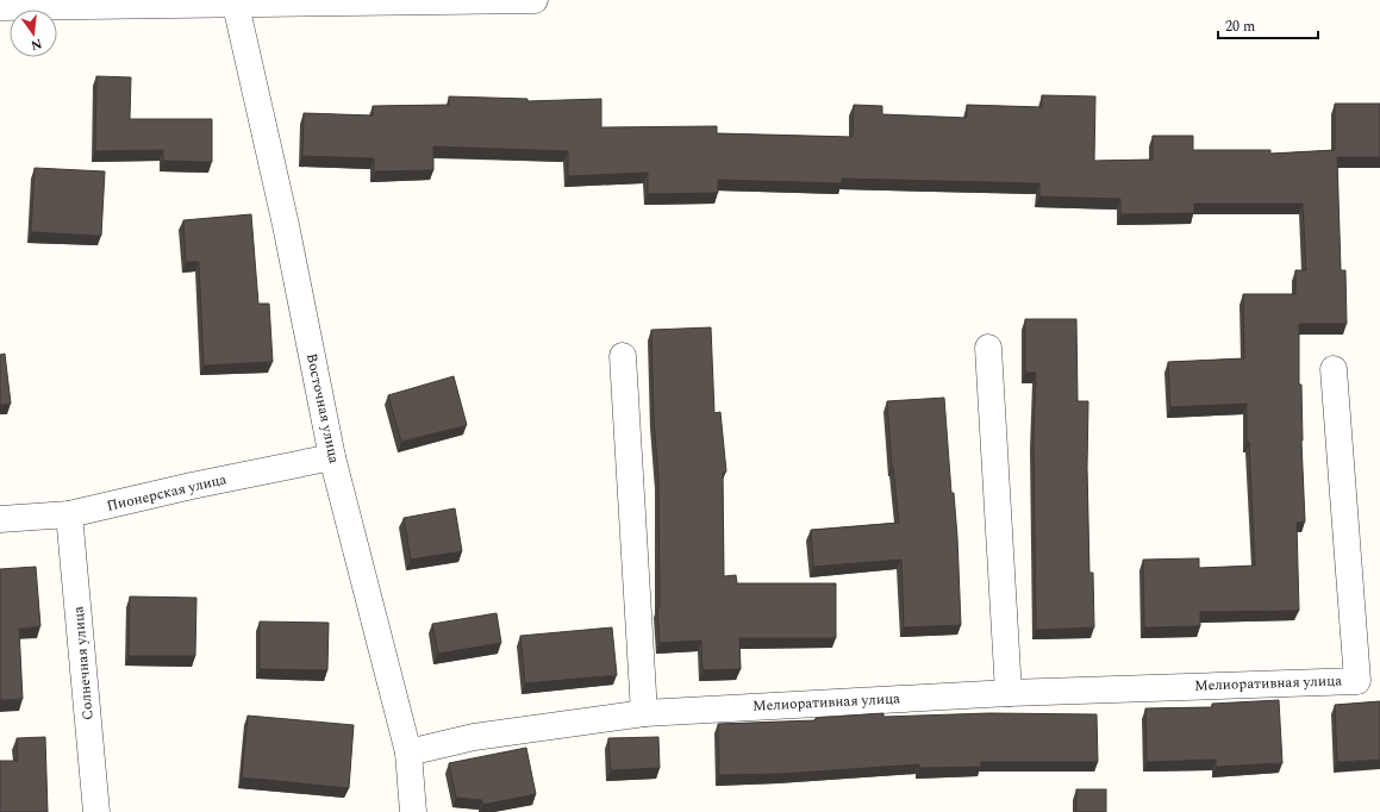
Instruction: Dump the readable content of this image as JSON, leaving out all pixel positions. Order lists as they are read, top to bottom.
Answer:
{
  "streets": {
    "street": [
      "Восточная улица",
      "Пионерская улица",
      "Солнечная улица",
      "Мелиоративная улица"
    ]
  },
  "crossings": [
    ["Восточная улица", "Пионерская улица"],
    ["Восточная улица", "Мелиоративная улица"],
    ["Пионерская улица", "Солнечная улица"]
  ],
  "scale_bar": "20 m",
  "north": "bottom"
}
